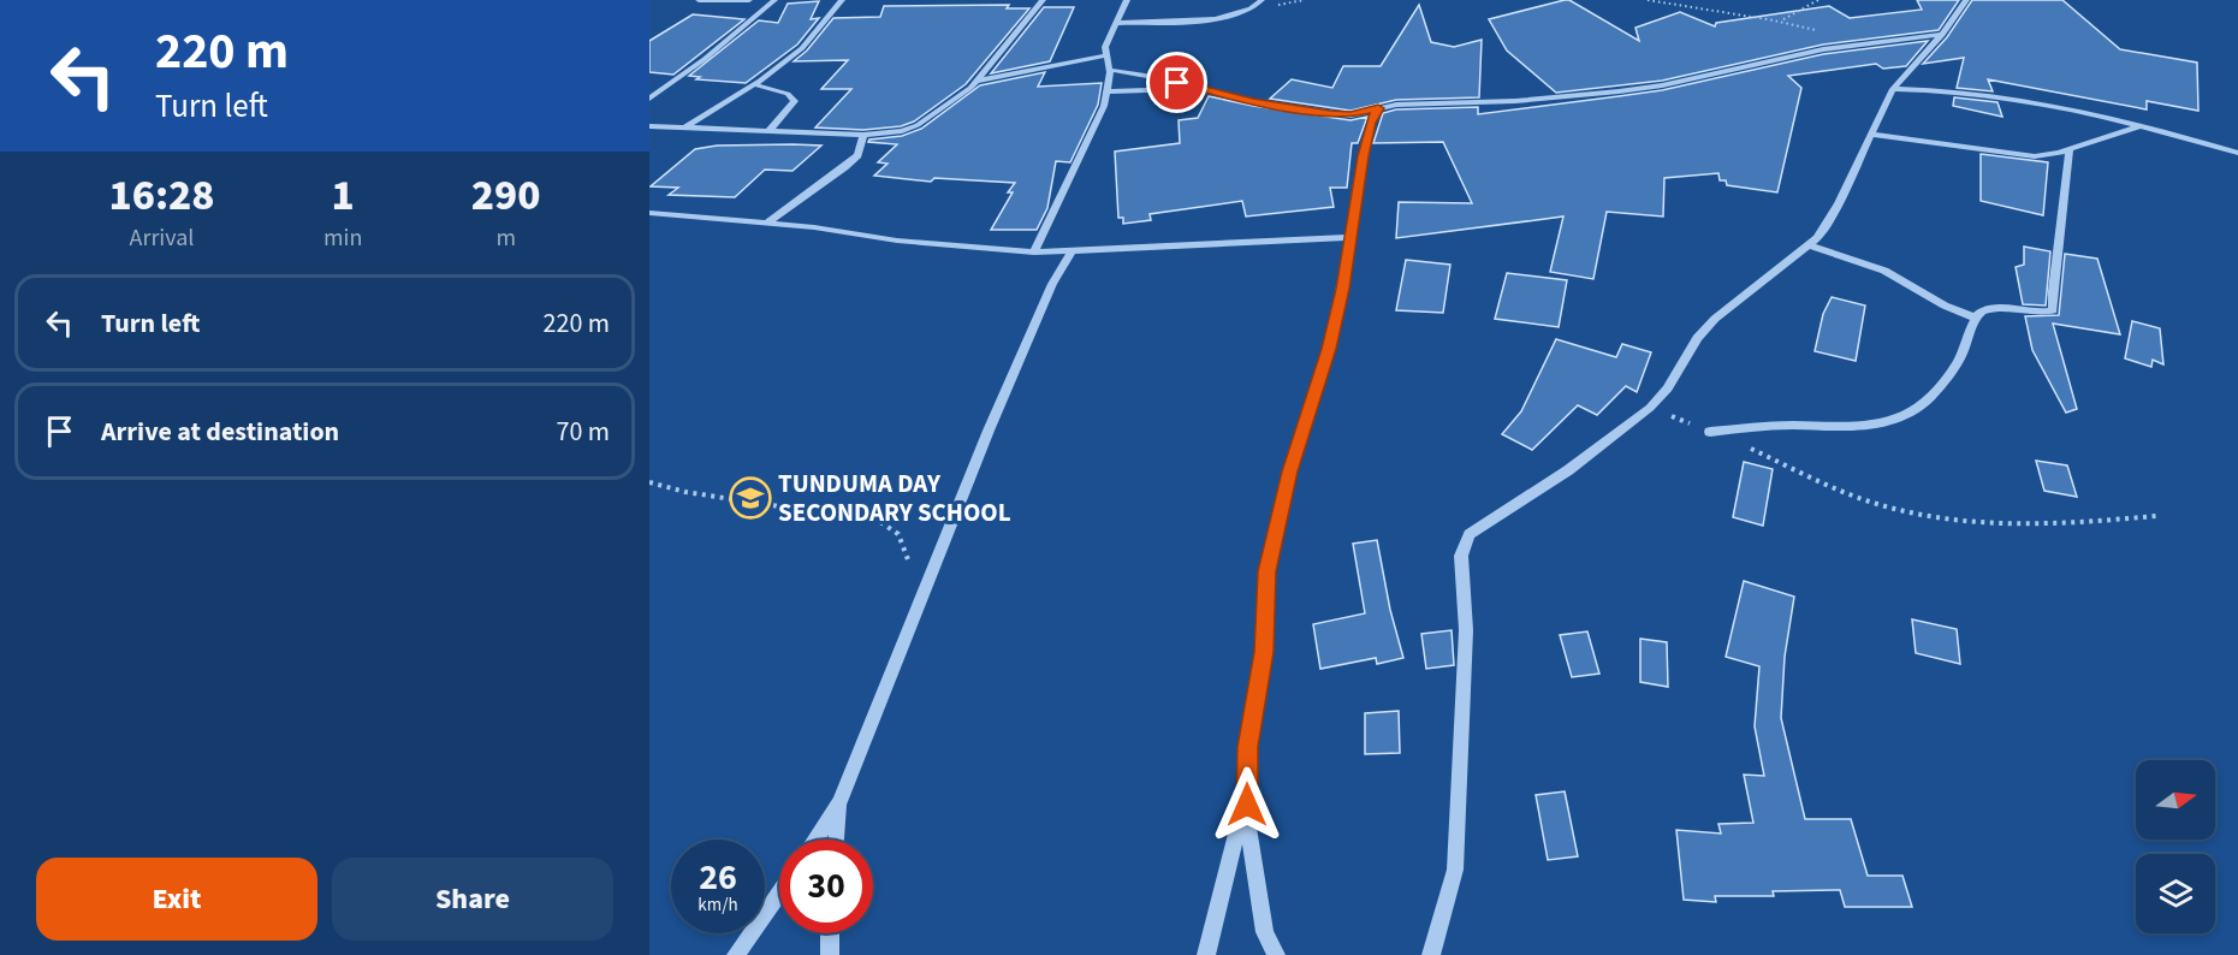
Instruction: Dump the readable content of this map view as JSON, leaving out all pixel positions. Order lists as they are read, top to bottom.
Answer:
{
  "places": {
    "school or university": ["TUNDUMA DAY SECONDARY SCHOOL"]
  },
  "north": "right",
  "page": {
    "turn": ["220 m", "Turn left"],
    "eta": [
      "16:28",
      "Arrival",
      "1",
      "min",
      "290",
      "m"
    ],
    "list": [
      {
        "name": "Turn left",
        "value": "220 m"
      },
      {
        "name": "Arrive at destination",
        "value": "70 m"
      }
    ],
    "speed": "26 km/h",
    "limit": "30",
    "buttons": ["Exit", "Share"]
  }
}
